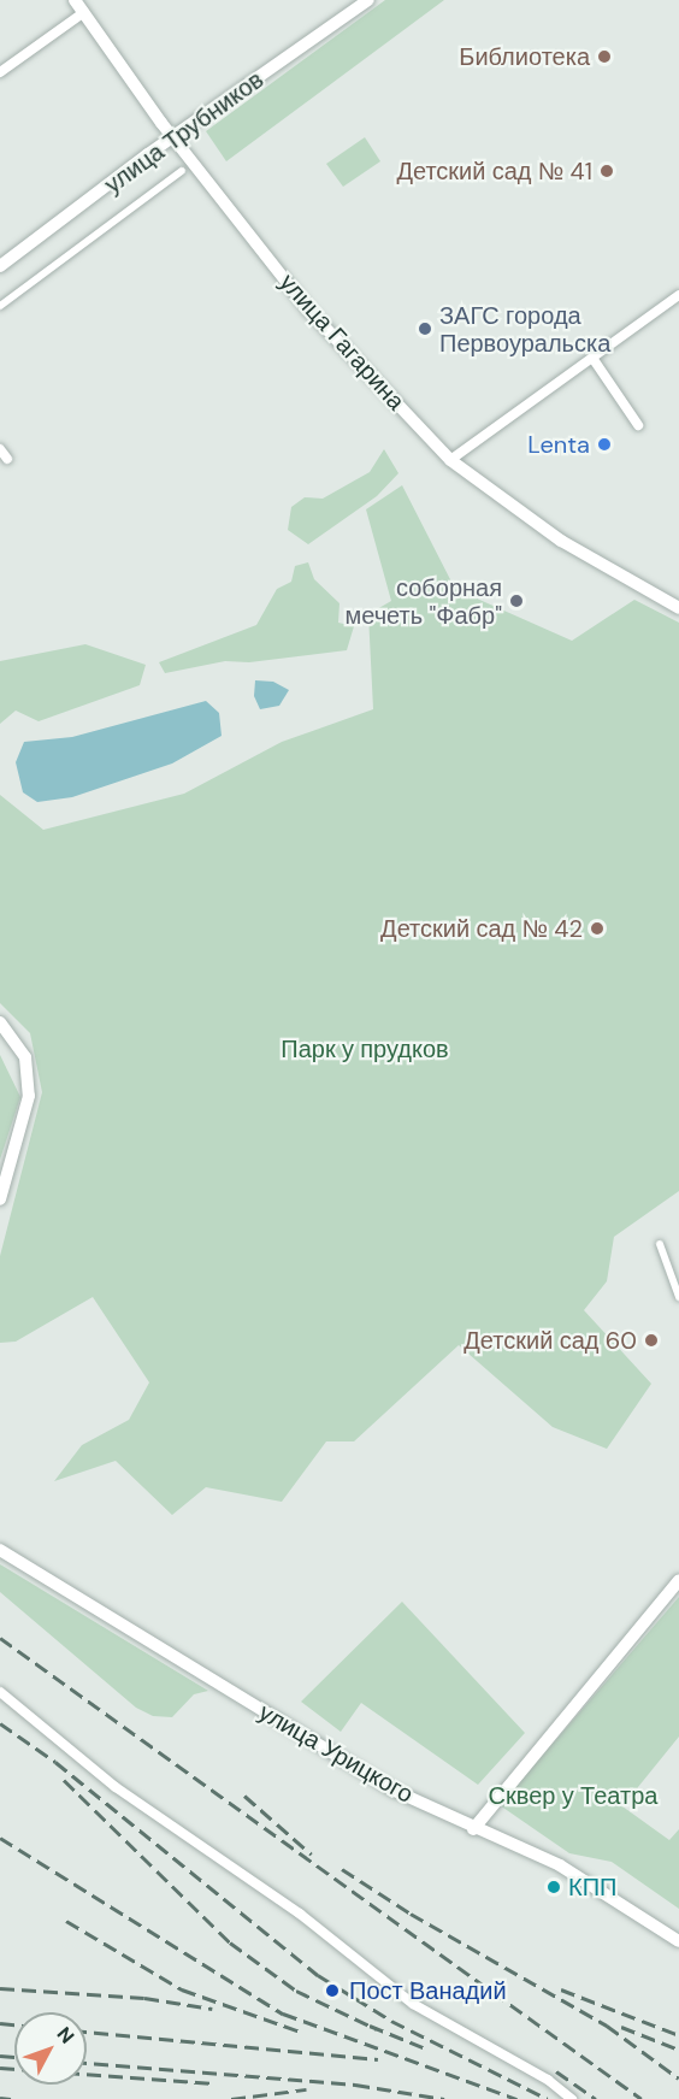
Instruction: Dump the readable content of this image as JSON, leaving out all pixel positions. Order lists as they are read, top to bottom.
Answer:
{
  "streets": {
    "street": ["улица Трубников", "улица Гагарина", "улица Урицкого"]
  },
  "crossings": [
    ["улица Трубников", "улица Гагарина"]
  ],
  "parks": ["Парк у прудков", "Сквер у Театра"],
  "places": [
    "Библиотека",
    "Детский сад № 41",
    "ЗАГС города Первоуральска",
    "Lenta",
    "соборная мечеть \"Фабр\"",
    "Детский сад № 42",
    "Детский сад 60",
    "КПП",
    "Пост Ванадий"
  ],
  "north": "top right"
}
